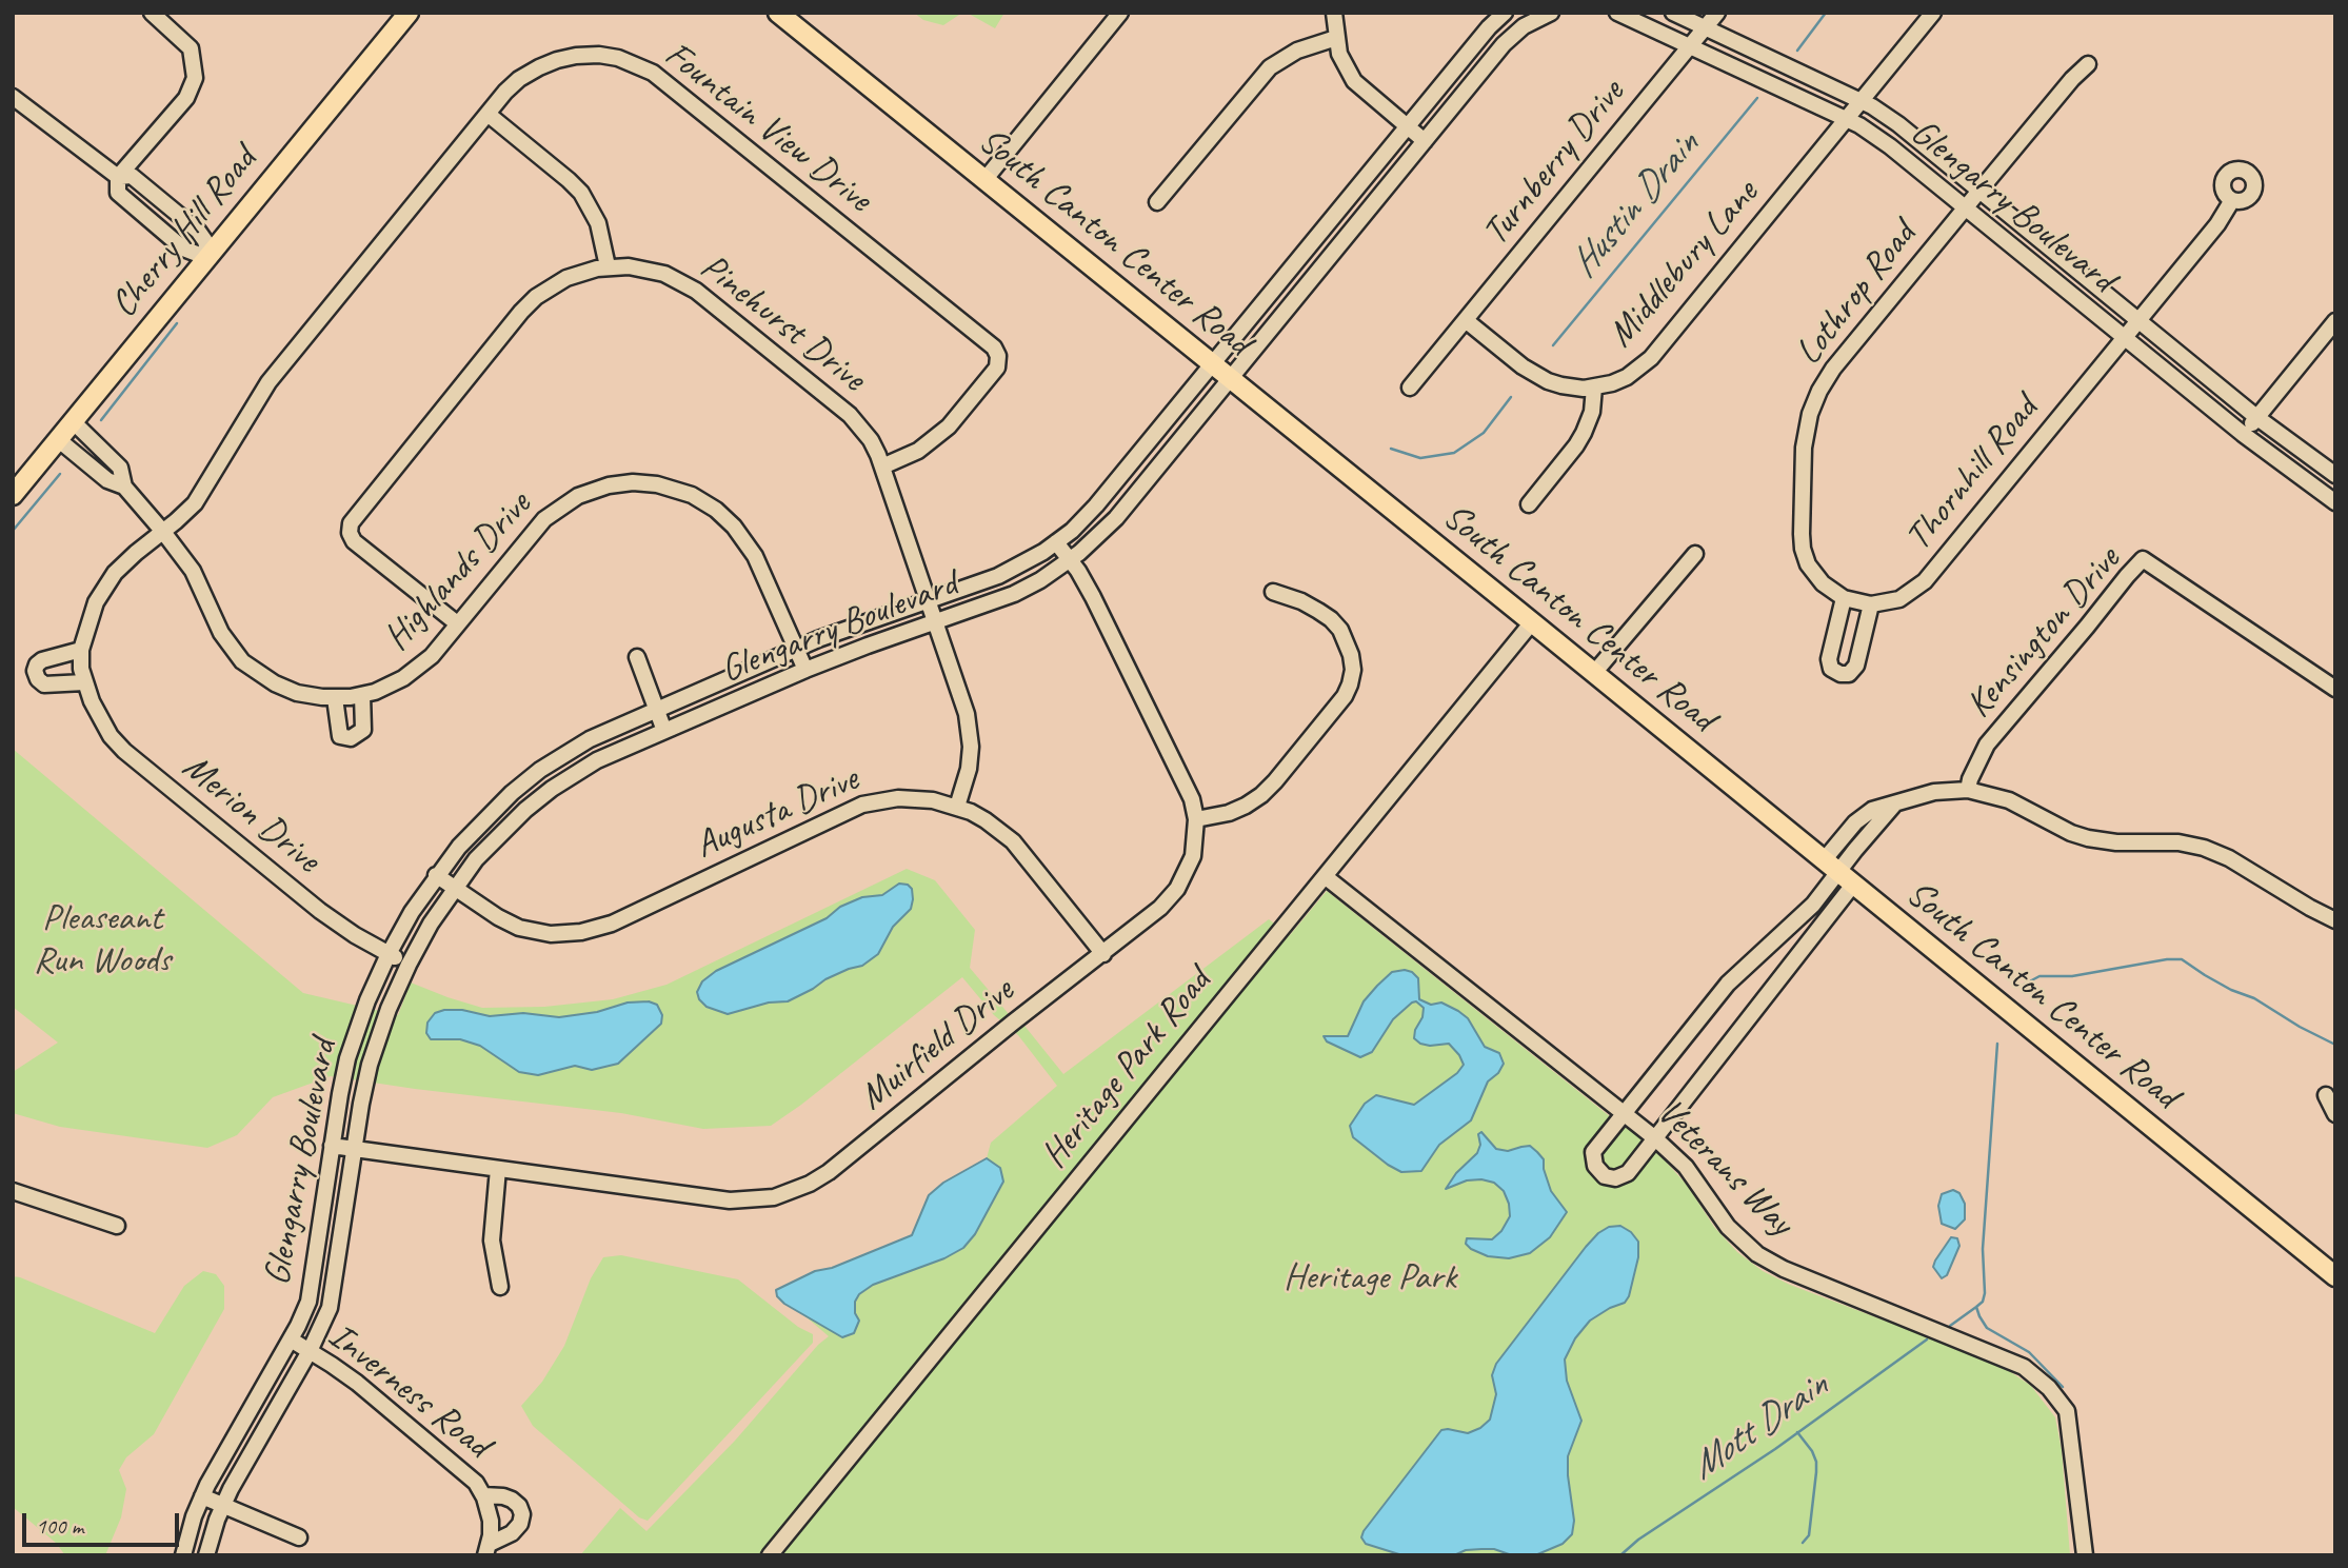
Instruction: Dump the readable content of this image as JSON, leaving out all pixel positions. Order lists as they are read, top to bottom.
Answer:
{
  "streets": {
    "main road": ["Cherry Hill Road", "South Canton Center Road"],
    "street": [
      "Fountain View Drive",
      "Turnberry Drive",
      "Glengarry Boulevard",
      "Middlebury Lane",
      "Lothrop Road",
      "Pinehurst Drive",
      "Thornhill Road",
      "Highlands Drive",
      "Kensington Drive",
      "Augusta Drive",
      "Merion Drive",
      "Muirfield Drive",
      "Heritage Park Road",
      "Veterans Way",
      "Inverness Road"
    ]
  },
  "crossings": [
    ["Fountain View Drive", "Pinehurst Drive"],
    ["Fountain View Drive", "Highlands Drive"],
    ["Fountain View Drive", "Merion Drive"],
    ["Turnberry Drive", "Glengarry Boulevard"],
    ["Turnberry Drive", "Middlebury Lane"],
    ["Glengarry Boulevard", "South Canton Center Road"],
    ["Glengarry Boulevard", "Middlebury Lane"],
    ["Glengarry Boulevard", "Lothrop Road"],
    ["Glengarry Boulevard", "Pinehurst Drive"],
    ["Glengarry Boulevard", "Thornhill Road"],
    ["Glengarry Boulevard", "Highlands Drive"],
    ["Glengarry Boulevard", "Augusta Drive"],
    ["Glengarry Boulevard", "Merion Drive"],
    ["Glengarry Boulevard", "Muirfield Drive"],
    ["Glengarry Boulevard", "Inverness Road"],
    ["Cherry Hill Road", "Highlands Drive"],
    ["South Canton Center Road", "Heritage Park Road"],
    ["Lothrop Road", "Thornhill Road"],
    ["Pinehurst Drive", "Highlands Drive"],
    ["Pinehurst Drive", "Augusta Drive"],
    ["Highlands Drive", "Merion Drive"],
    ["Augusta Drive", "Muirfield Drive"],
    ["Heritage Park Road", "Veterans Way"]
  ],
  "water": ["Hustin Drain", "Mott Drain"],
  "parks": ["Pleaseant Run Woods", "Heritage Park"],
  "scale_bar": "100 m"
}
